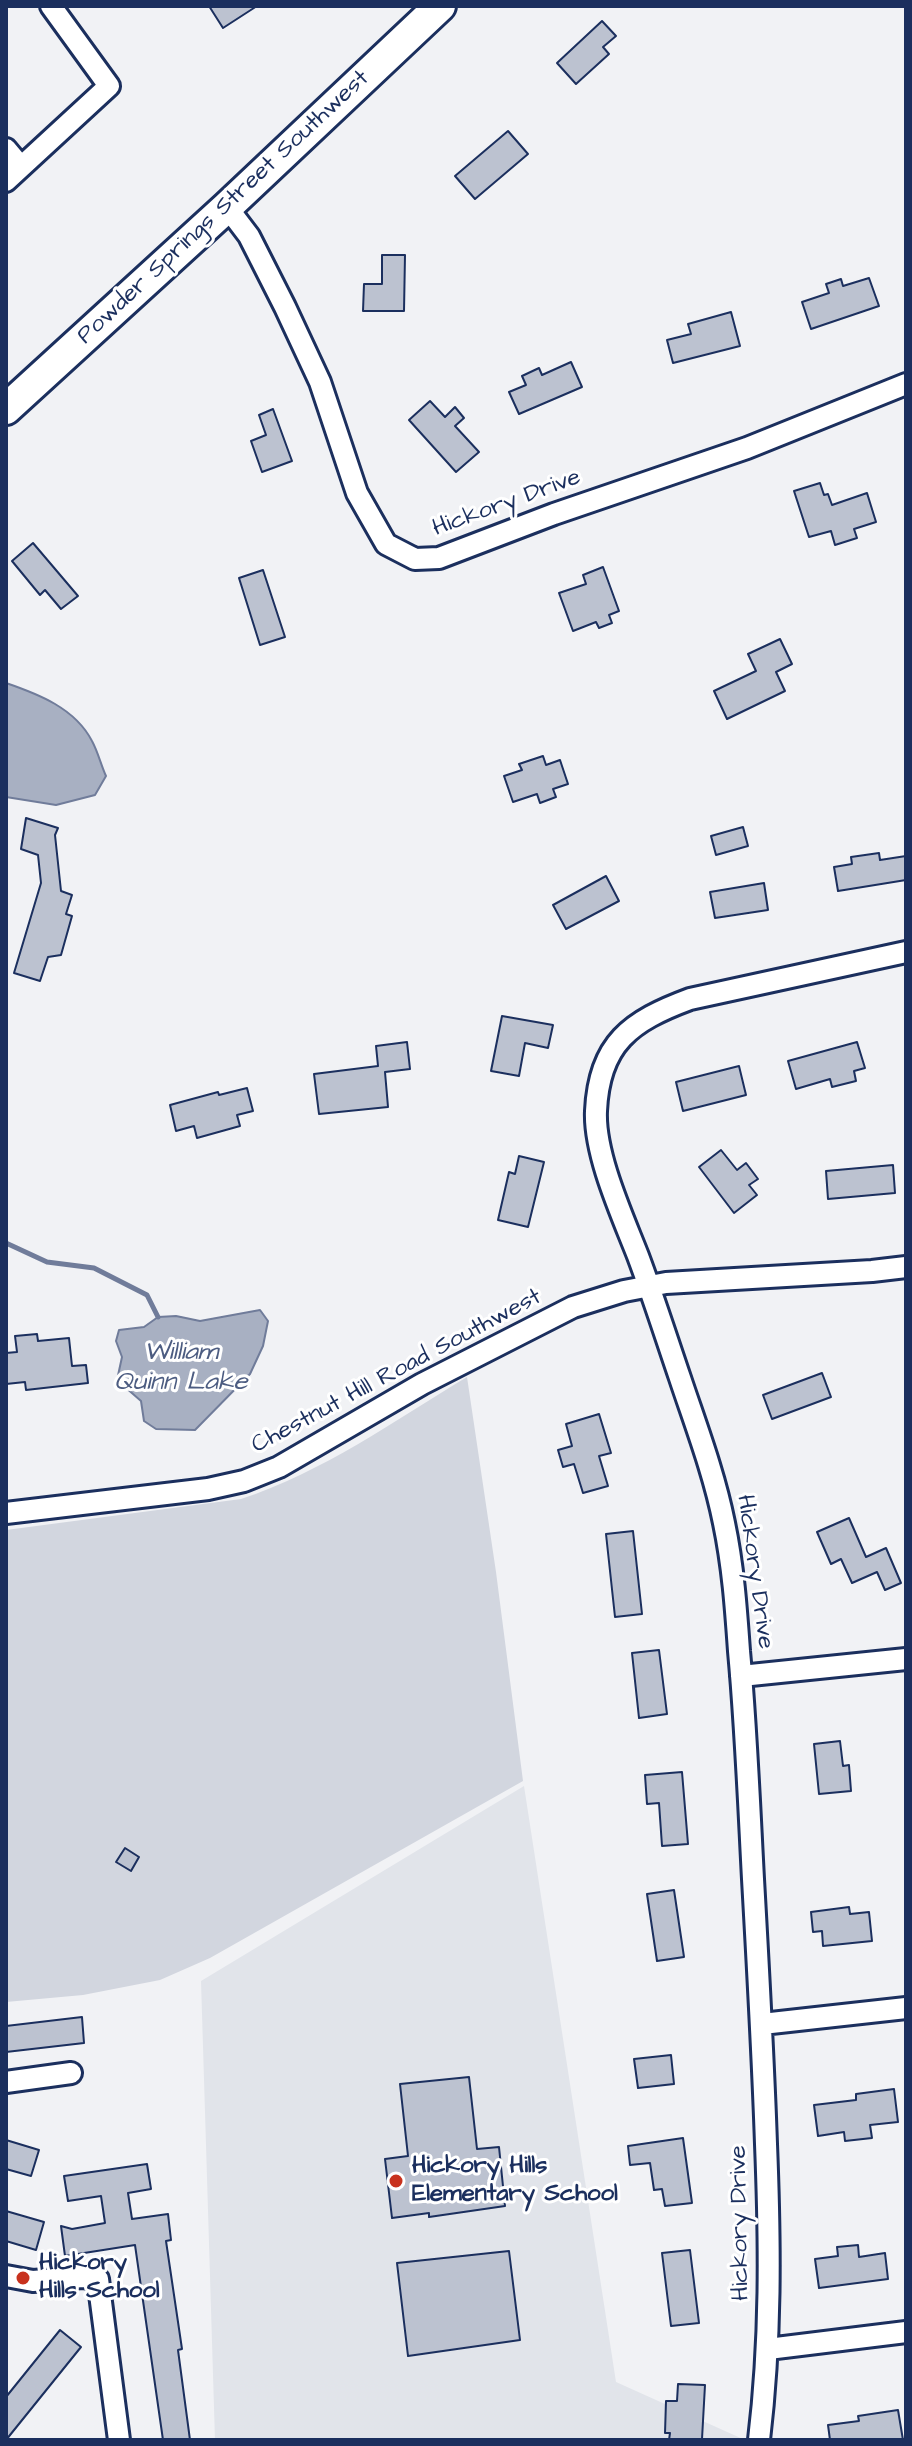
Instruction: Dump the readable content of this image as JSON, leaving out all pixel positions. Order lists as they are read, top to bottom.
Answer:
{
  "streets": {
    "main road": ["Powder Springs Street Southwest"],
    "street": ["Hickory Drive", "Chestnut Hill Road Southwest"]
  },
  "crossings": [
    ["Powder Springs Street Southwest", "Hickory Drive"],
    ["Hickory Drive", "Chestnut Hill Road Southwest"]
  ],
  "water": ["William Quinn Lake"],
  "places": ["Hickory Hills Elementary School", "Hickory Hills School"]
}
